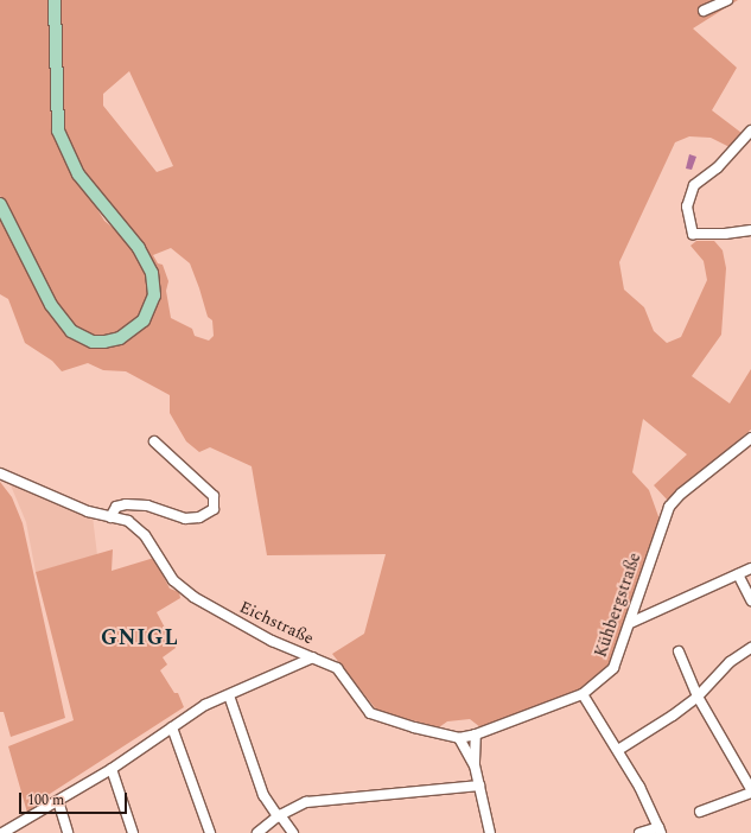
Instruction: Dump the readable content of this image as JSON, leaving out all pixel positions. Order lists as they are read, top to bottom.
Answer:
{
  "streets": {
    "street": ["Kühbergstraße", "Eichstraße"]
  },
  "crossings": [
    ["Kühbergstraße", "Eichstraße"]
  ],
  "districts": ["GNIGL"],
  "scale_bar": "100 m"
}
